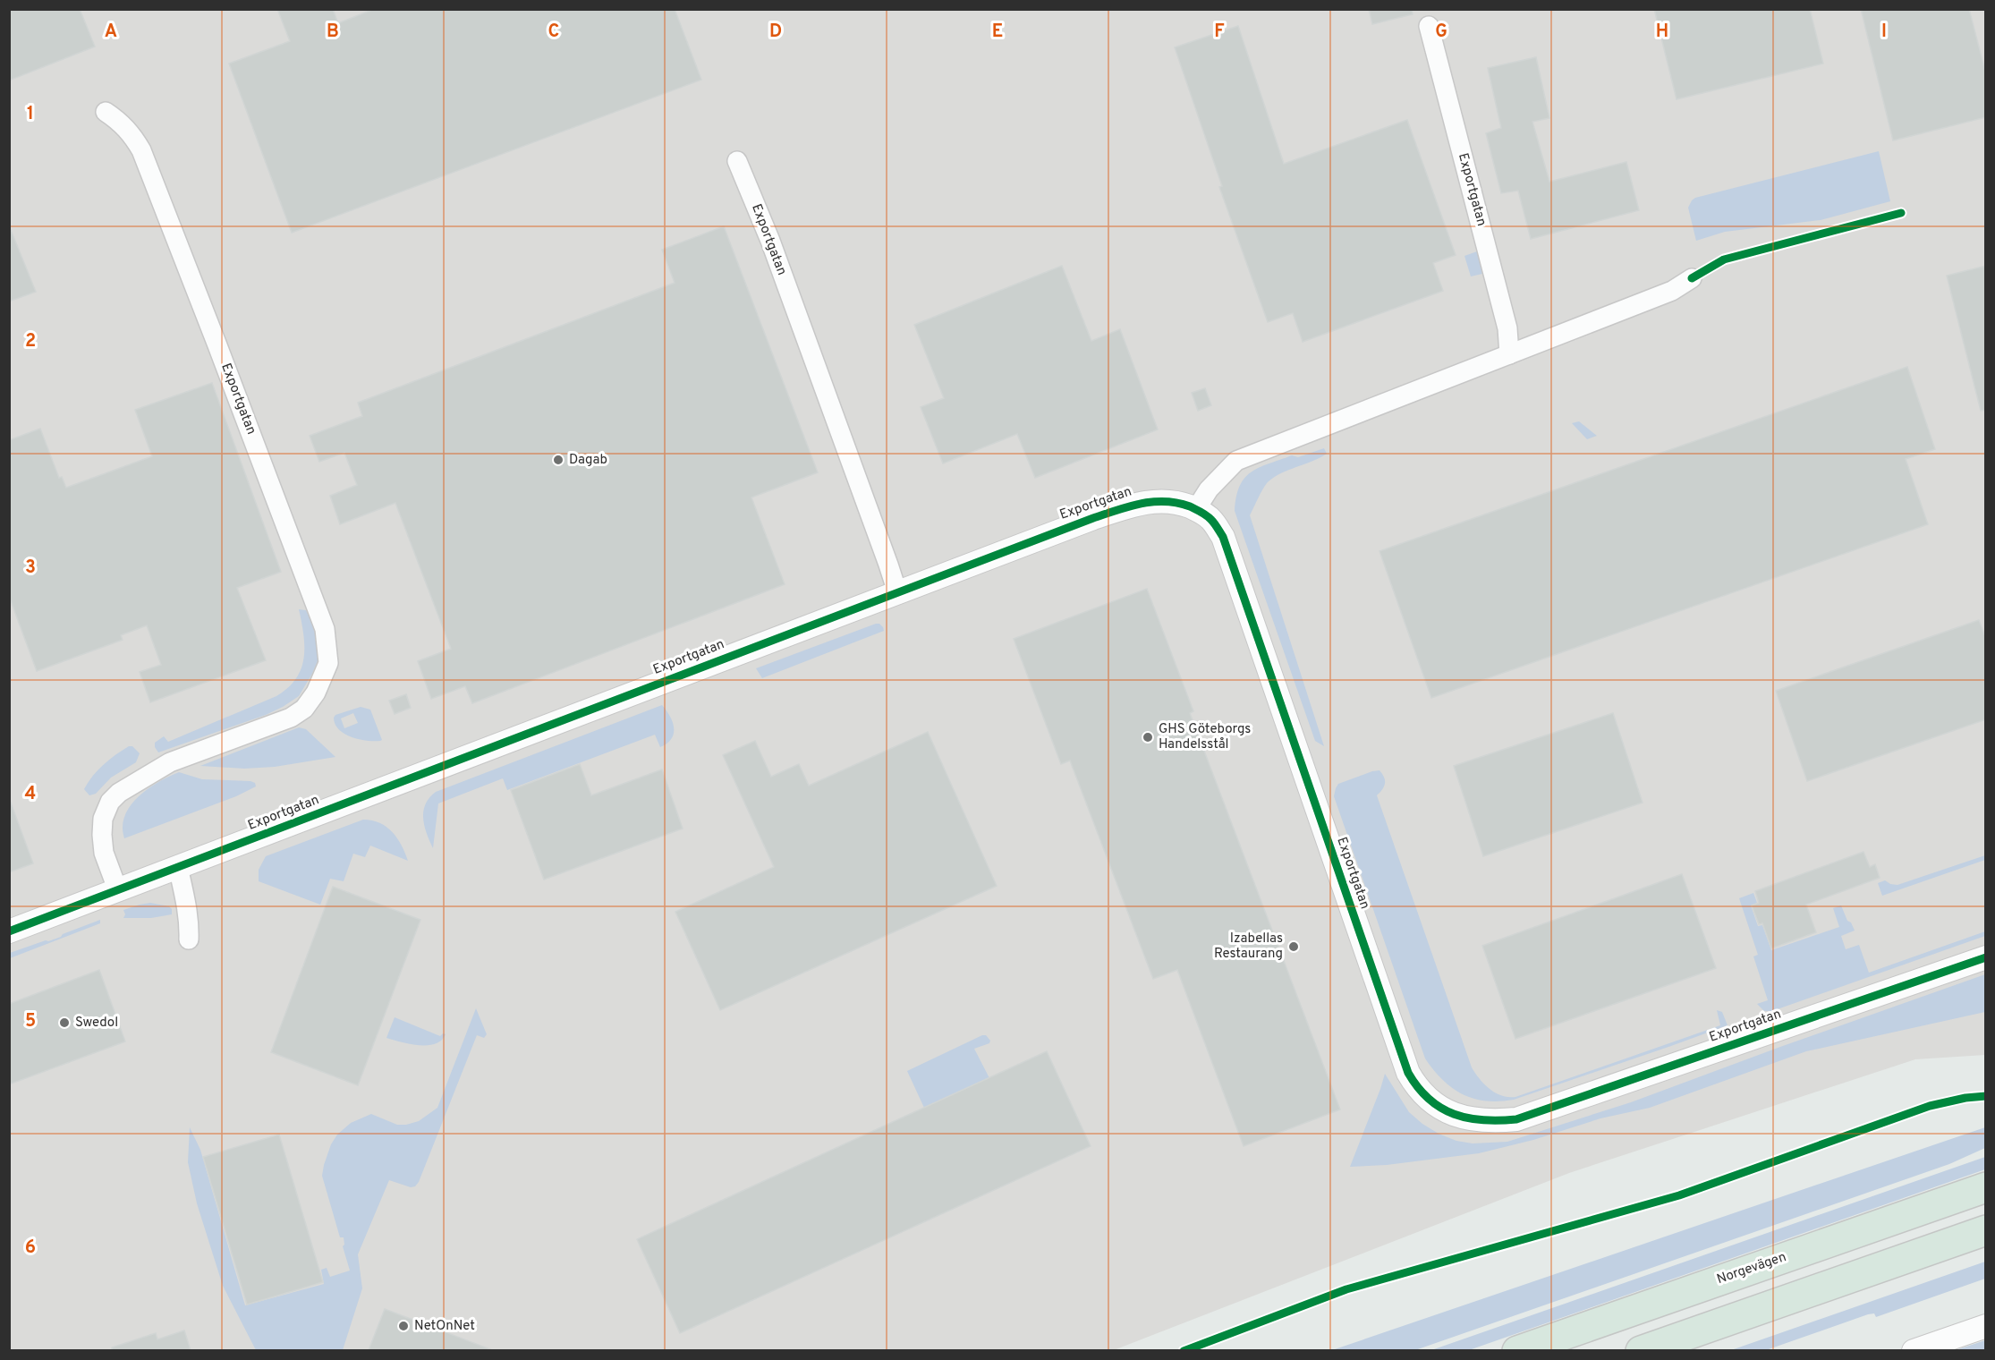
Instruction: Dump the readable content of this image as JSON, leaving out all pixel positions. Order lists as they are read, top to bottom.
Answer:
{
  "streets": {
    "highway": ["Norgevägen"],
    "street": ["Exportgatan"]
  },
  "places": [
    "Dagab",
    "GHS Göteborgs Handelsstål",
    "Izabellas Restaurang",
    "Swedol",
    "NetOnNet"
  ],
  "grid": {
    "columns": [
      "A",
      "B",
      "C",
      "D",
      "E",
      "F",
      "G",
      "H",
      "I"
    ],
    "rows": [
      "1",
      "2",
      "3",
      "4",
      "5",
      "6"
    ]
  }
}
